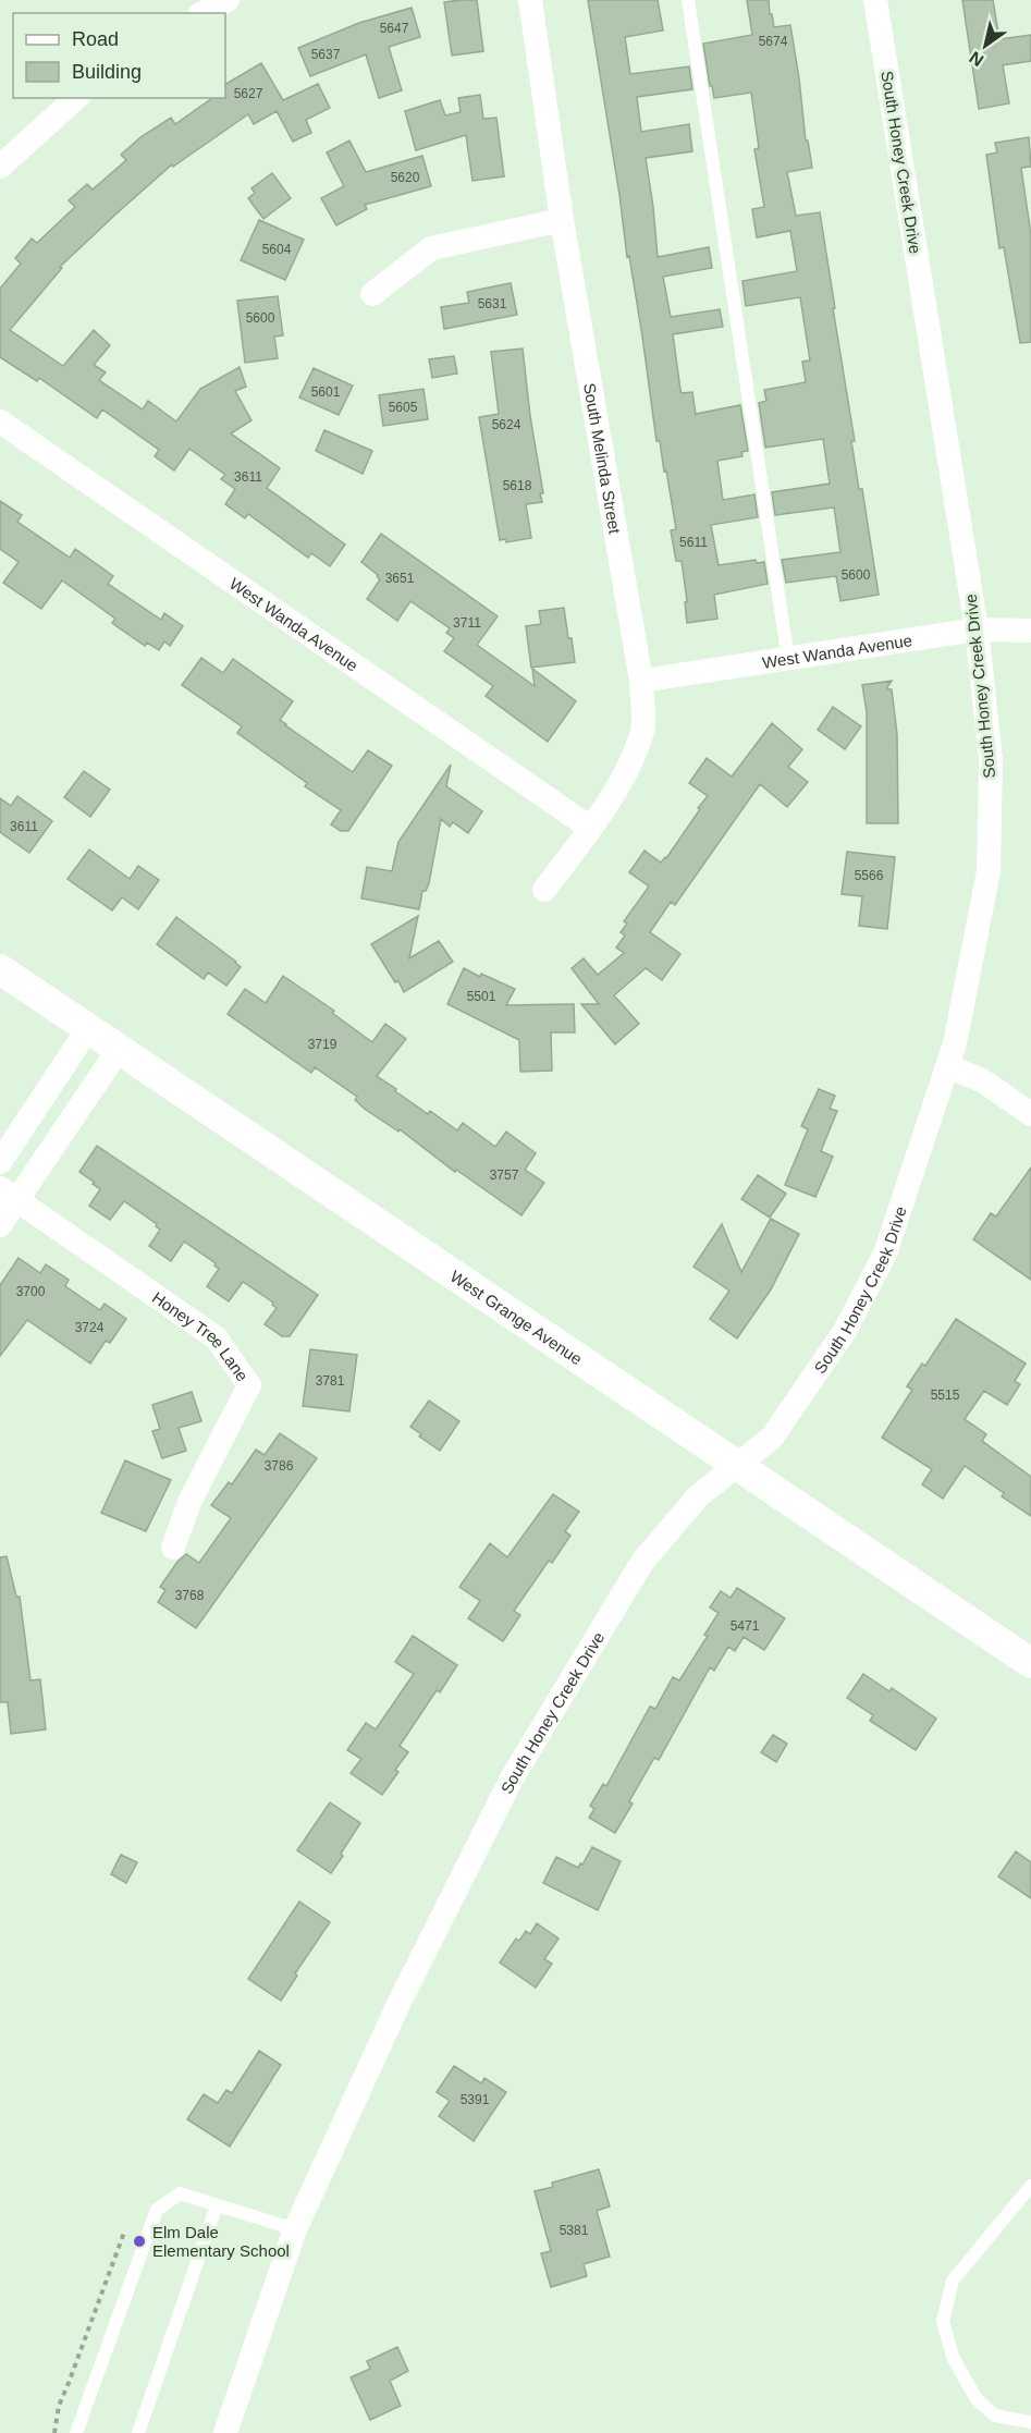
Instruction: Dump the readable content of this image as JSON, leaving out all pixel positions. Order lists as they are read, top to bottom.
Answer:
{
  "streets": {
    "street": [
      "South Honey Creek Drive",
      "South Melinda Street",
      "West Wanda Avenue",
      "West Grange Avenue",
      "Honey Tree Lane"
    ]
  },
  "crossings": [
    ["South Honey Creek Drive", "West Wanda Avenue"],
    ["South Honey Creek Drive", "West Grange Avenue"],
    ["South Melinda Street", "West Wanda Avenue"]
  ],
  "places": ["Elm Dale Elementary School"],
  "house_numbers": [
    "5647",
    "5674",
    "5637",
    "5627",
    "5620",
    "5604",
    "5631",
    "5600",
    "5601",
    "5605",
    "5624",
    "3611",
    "5618",
    "5611",
    "5600",
    "3651",
    "3711",
    "3611",
    "5566",
    "5501",
    "3719",
    "3757",
    "3700",
    "3724",
    "3781",
    "5515",
    "3786",
    "3768",
    "5471",
    "5391",
    "5381"
  ],
  "legend": ["Road", "Building"],
  "north": "bottom left"
}
